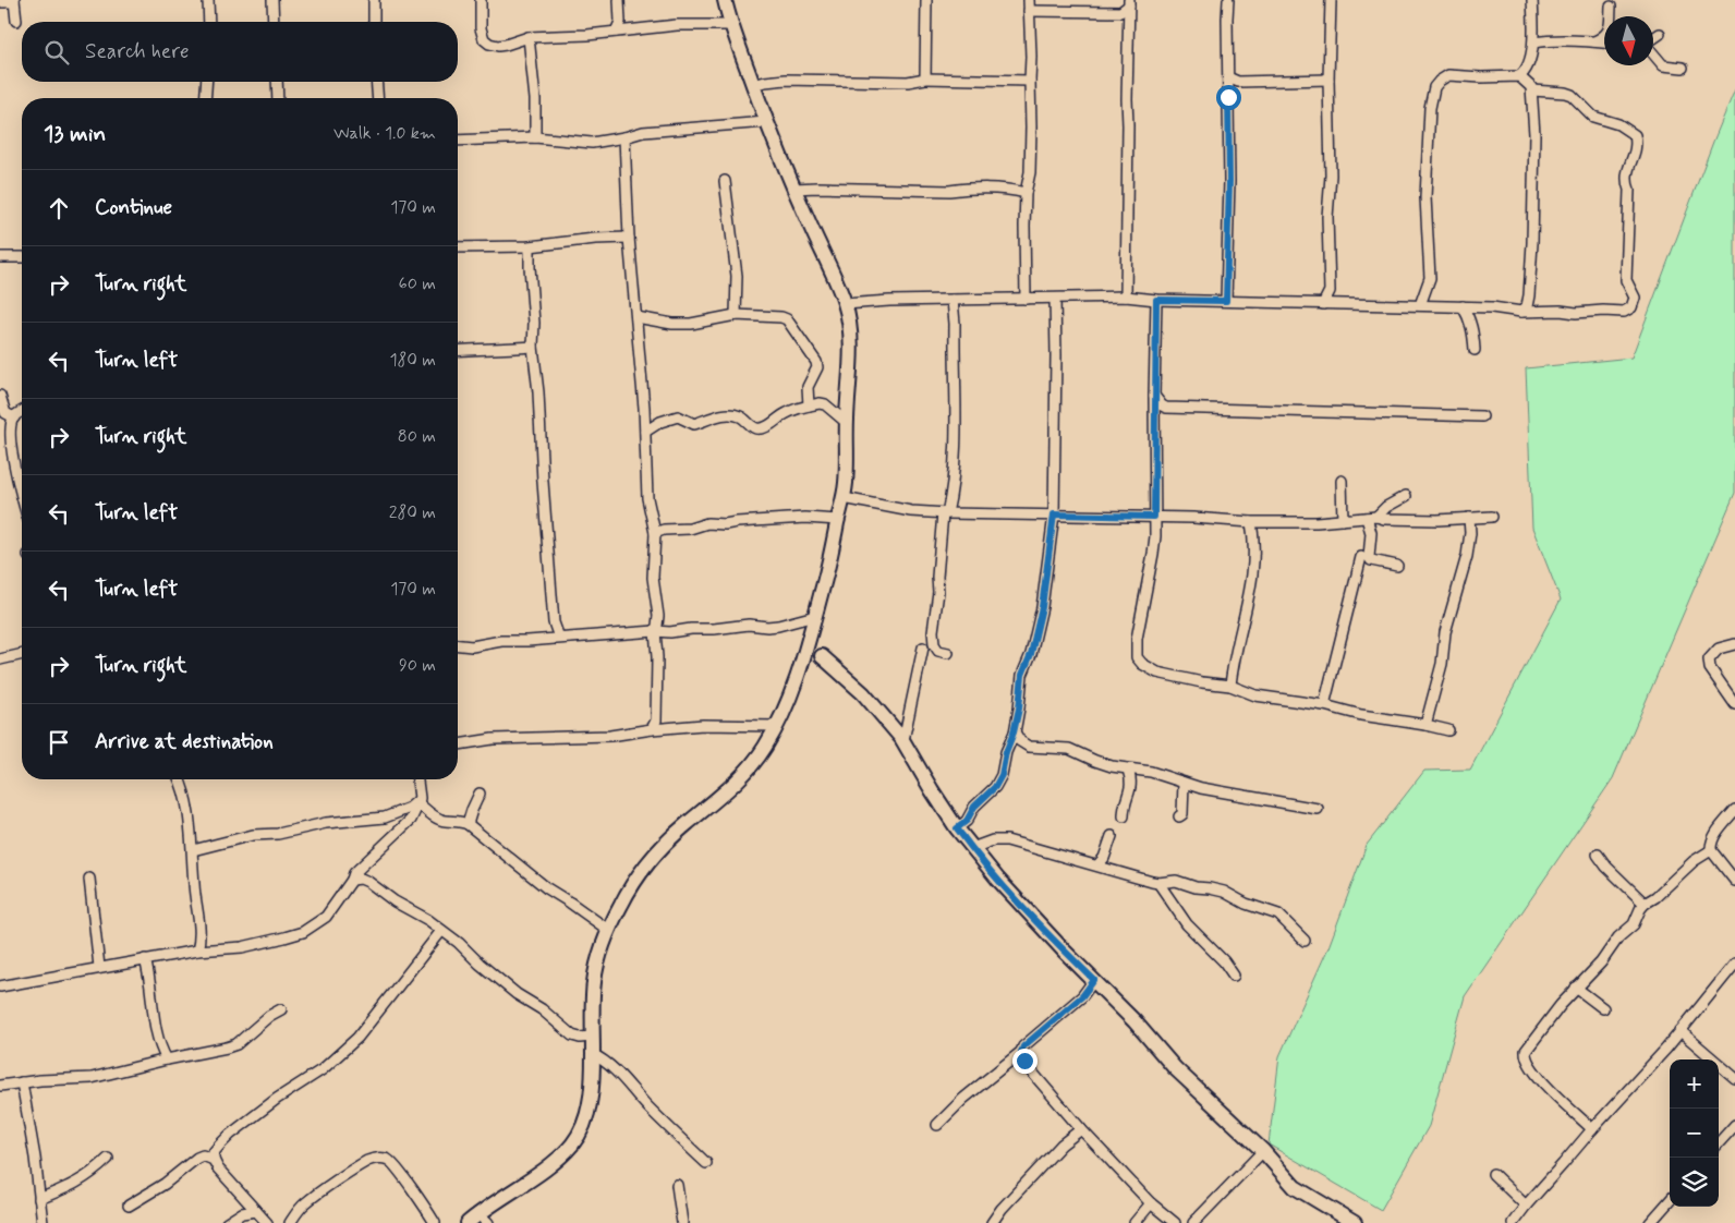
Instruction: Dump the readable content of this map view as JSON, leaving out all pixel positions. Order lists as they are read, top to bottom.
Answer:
{
  "north": "bottom",
  "page": {
    "search": "Search here",
    "heading": ["13 min", "Walk · 1.0 km"],
    "list": [
      ["Continue", "170 m"],
      ["Turn right", "60 m"],
      ["Turn left", "180 m"],
      ["Turn right", "80 m"],
      ["Turn left", "280 m"],
      ["Turn left", "170 m"],
      ["Turn right", "90 m"],
      "Arrive at destination"
    ],
    "map_buttons": ["+", "−"]
  }
}
